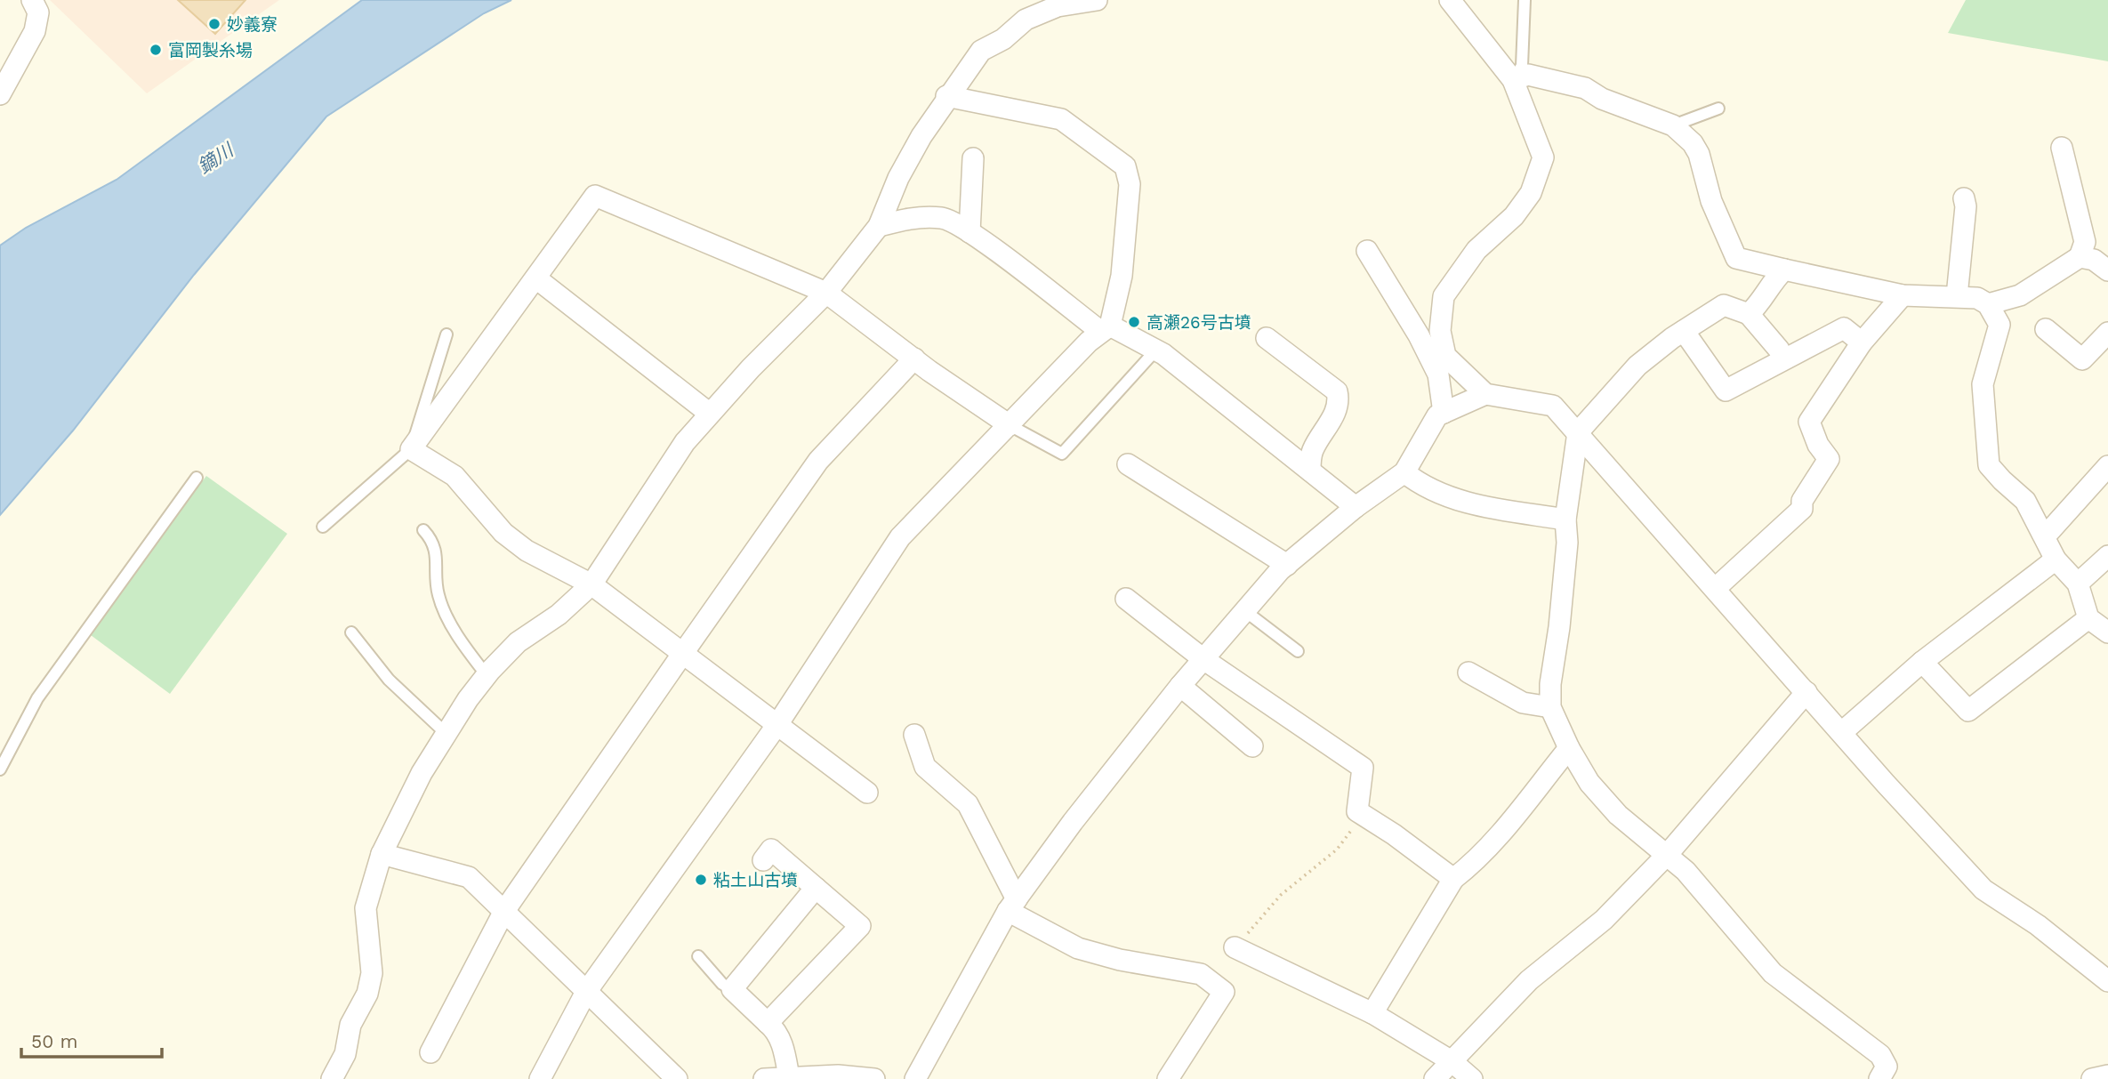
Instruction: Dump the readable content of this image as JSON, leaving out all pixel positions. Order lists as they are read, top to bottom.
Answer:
{
  "water": ["鏑川"],
  "places": [
    "妙義寮",
    "富岡製糸場",
    "高瀬26号古墳",
    "粘土山古墳"
  ],
  "scale_bar": "50 m"
}
